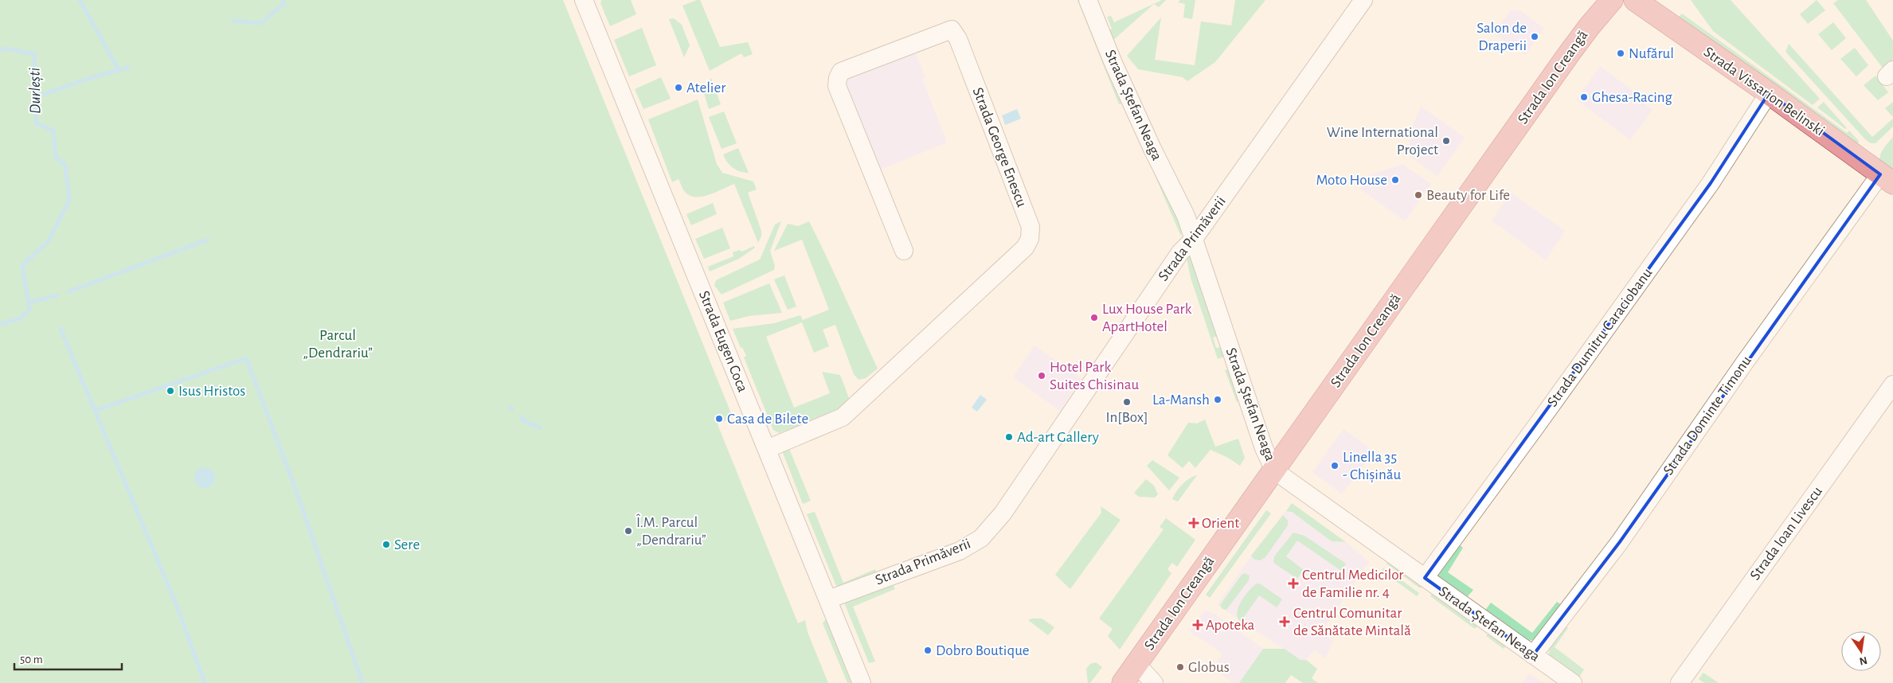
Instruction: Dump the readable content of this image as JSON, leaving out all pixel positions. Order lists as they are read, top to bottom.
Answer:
{
  "streets": {
    "main road": ["Strada Ion Creangă", "Strada Vissarion Belinski"],
    "street": [
      "Strada Ștefan Neaga",
      "Strada George Enescu",
      "Strada Primăverii",
      "Strada Dumitru Caraciobanu",
      "Strada Eugen Coca",
      "Strada Dominte Timonu",
      "Strada Ioan Livescu"
    ]
  },
  "crossings": [
    ["Strada Ion Creangă", "Strada Ștefan Neaga"],
    ["Strada Vissarion Belinski", "Strada Dumitru Caraciobanu"],
    ["Strada Vissarion Belinski", "Strada Dominte Timonu"],
    ["Strada Ștefan Neaga", "Strada Primăverii"],
    ["Strada Ștefan Neaga", "Strada Dumitru Caraciobanu"],
    ["Strada Ștefan Neaga", "Strada Dominte Timonu"],
    ["Strada George Enescu", "Strada Eugen Coca"],
    ["Strada Primăverii", "Strada Eugen Coca"]
  ],
  "water": ["Durlești"],
  "parks": ["Parcul „Dendrariu”"],
  "places": {
    "other": [
      "Salon de Draperii",
      "Nufărul",
      "Atelier",
      "Ghesa-Racing",
      "Wine International Project",
      "Moto House",
      "Beauty for Life",
      "Lux House Park ApartHotel",
      "Hotel Park Suites Chisinau",
      "Isus Hristos",
      "La-Mansh",
      "In[Box]",
      "Casa de Bilete",
      "Ad-art Gallery",
      "Linella 35 - Chișinău",
      "Î.M. Parcul „Dendrariu”",
      "Sere",
      "Dobro Boutique",
      "Globus"
    ],
    "health": [
      "Orient",
      "Centrul Medicilor de Familie nr. 4",
      "Centrul Comunitar de Sănătate Mintală",
      "Apoteka"
    ]
  },
  "scale_bar": "50 m",
  "north": "bottom"
}
